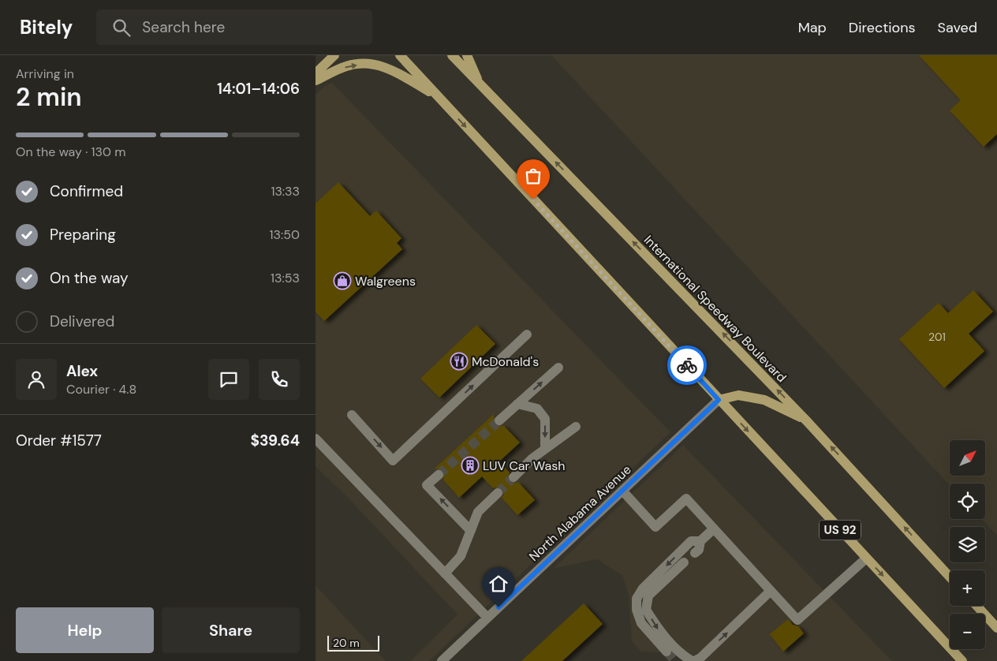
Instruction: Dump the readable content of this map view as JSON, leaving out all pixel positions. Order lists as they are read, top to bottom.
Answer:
{
  "streets": {
    "main road": ["International Speedway Boulevard", "US 92"],
    "street": ["North Alabama Avenue"]
  },
  "crossings": [
    ["North Alabama Avenue", "US 92"]
  ],
  "places": {
    "shop": ["Walgreens"],
    "restaurant": ["McDonald's"],
    "building": ["LUV Car Wash"]
  },
  "house_numbers": ["201"],
  "scale_bar": "20 m",
  "north": "top right",
  "page": {
    "header": "Bitely",
    "search": "Search here",
    "nav": ["Map", "Directions", "Saved"],
    "heading": ["2 min", "Arriving in", "14:01–14:06"],
    "panel": [
      "Alex",
      "Courier · 4.8",
      "Order #1577",
      "$39.64"
    ],
    "bar": "On the way · 130 m",
    "list": [
      ["Confirmed", "13:33"],
      ["Preparing", "13:50"],
      ["On the way", "13:53"],
      "Delivered"
    ],
    "map_buttons": ["+", "−"],
    "buttons": ["Help", "Share"],
    "scale": "20 m"
  }
}
